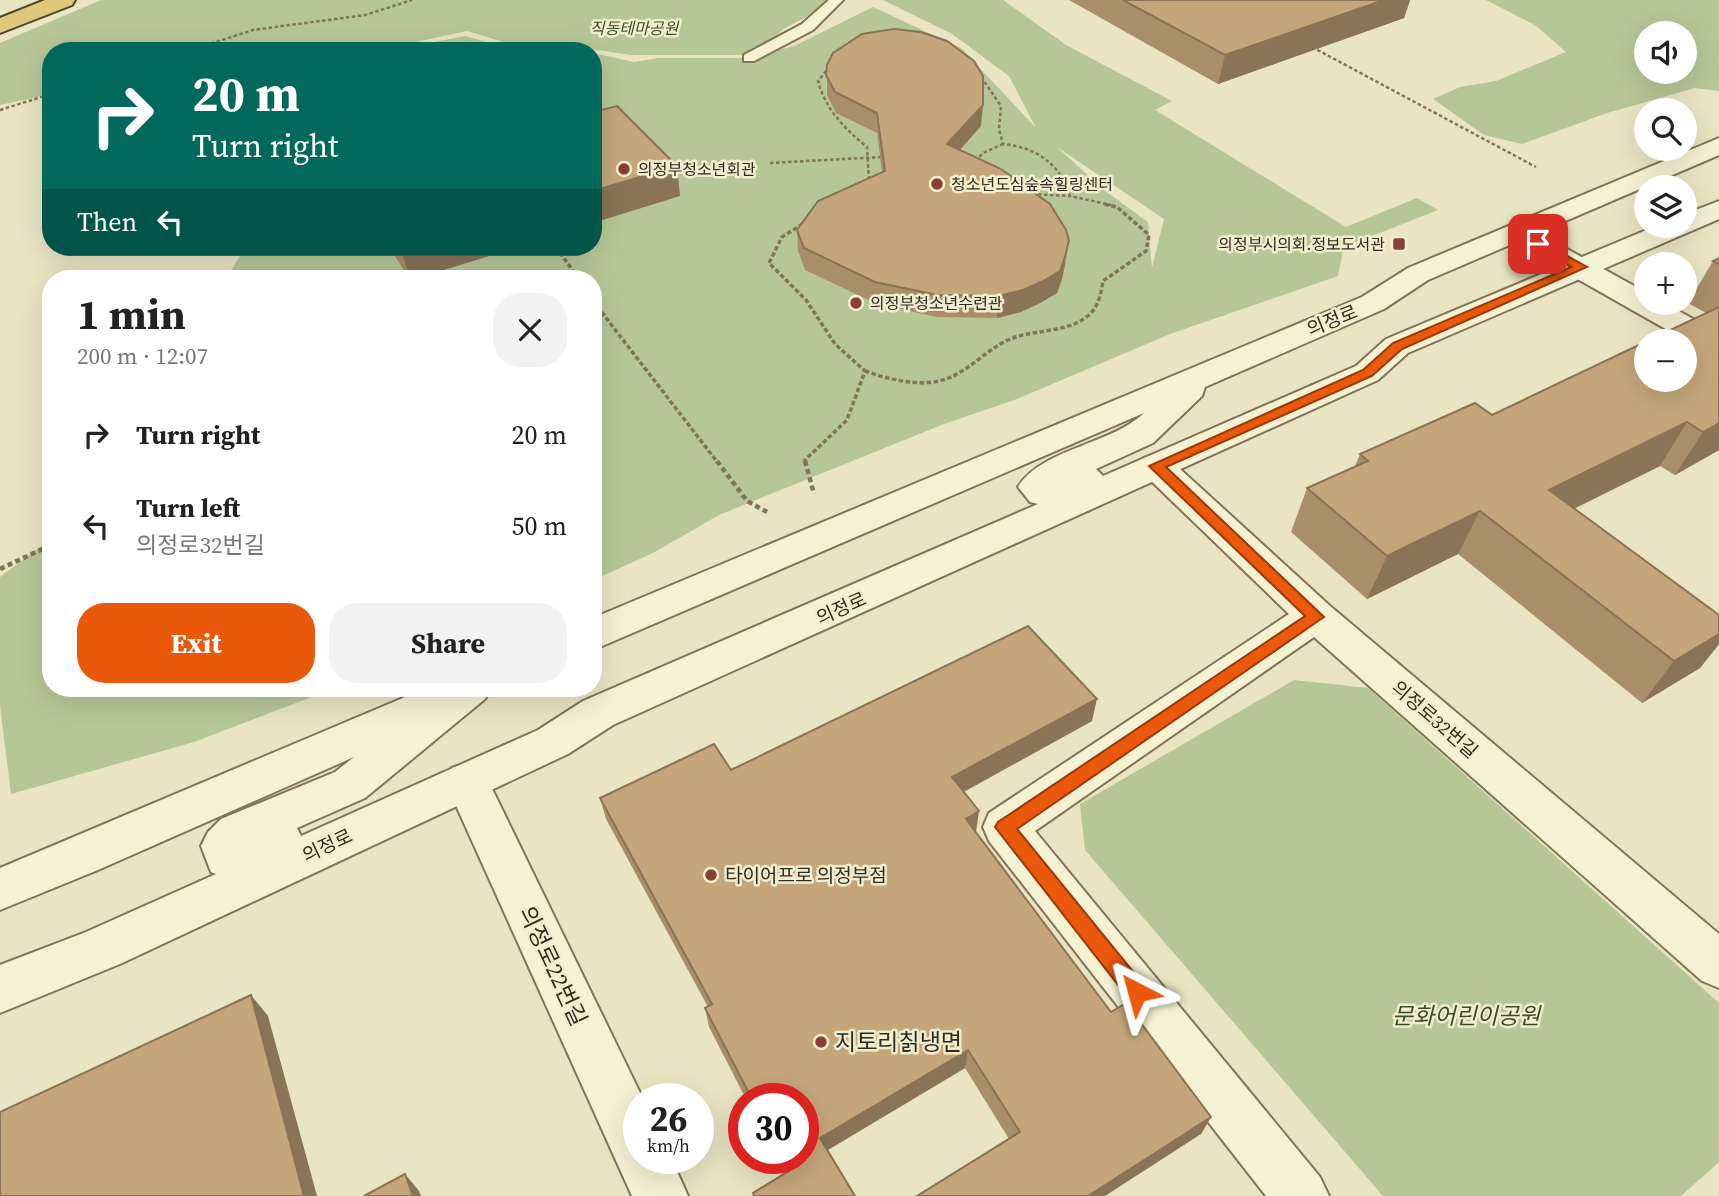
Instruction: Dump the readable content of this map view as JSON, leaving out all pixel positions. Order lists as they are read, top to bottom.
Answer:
{
  "streets": {
    "street": ["의정로", "의정로32번길", "의정로22번길"]
  },
  "crossings": [
    ["의정로", "의정로32번길"],
    ["의정로", "의정로22번길"]
  ],
  "parks": ["직동테마공원", "문화어린이공원"],
  "places": {
    "other": [
      "의정부청소년회관",
      "청소년도심숲속힐링센터",
      "의정부청소년수련관",
      "타이어프로 의정부점",
      "지토리칡냉면"
    ],
    "transit": ["의정부시의회.정보도서관"]
  },
  "page": {
    "map_buttons": ["+", "−"],
    "turn": ["20 m", "Turn right"],
    "then": "Then",
    "heading": ["1 min", "200 m · 12:07"],
    "list": [
      {
        "name": "Turn right",
        "value": "20 m"
      },
      {
        "name": "Turn left",
        "note": "의정로32번길",
        "value": "50 m"
      }
    ],
    "buttons": ["Exit", "Share"],
    "speed": "26 km/h",
    "limit": "30"
  }
}
